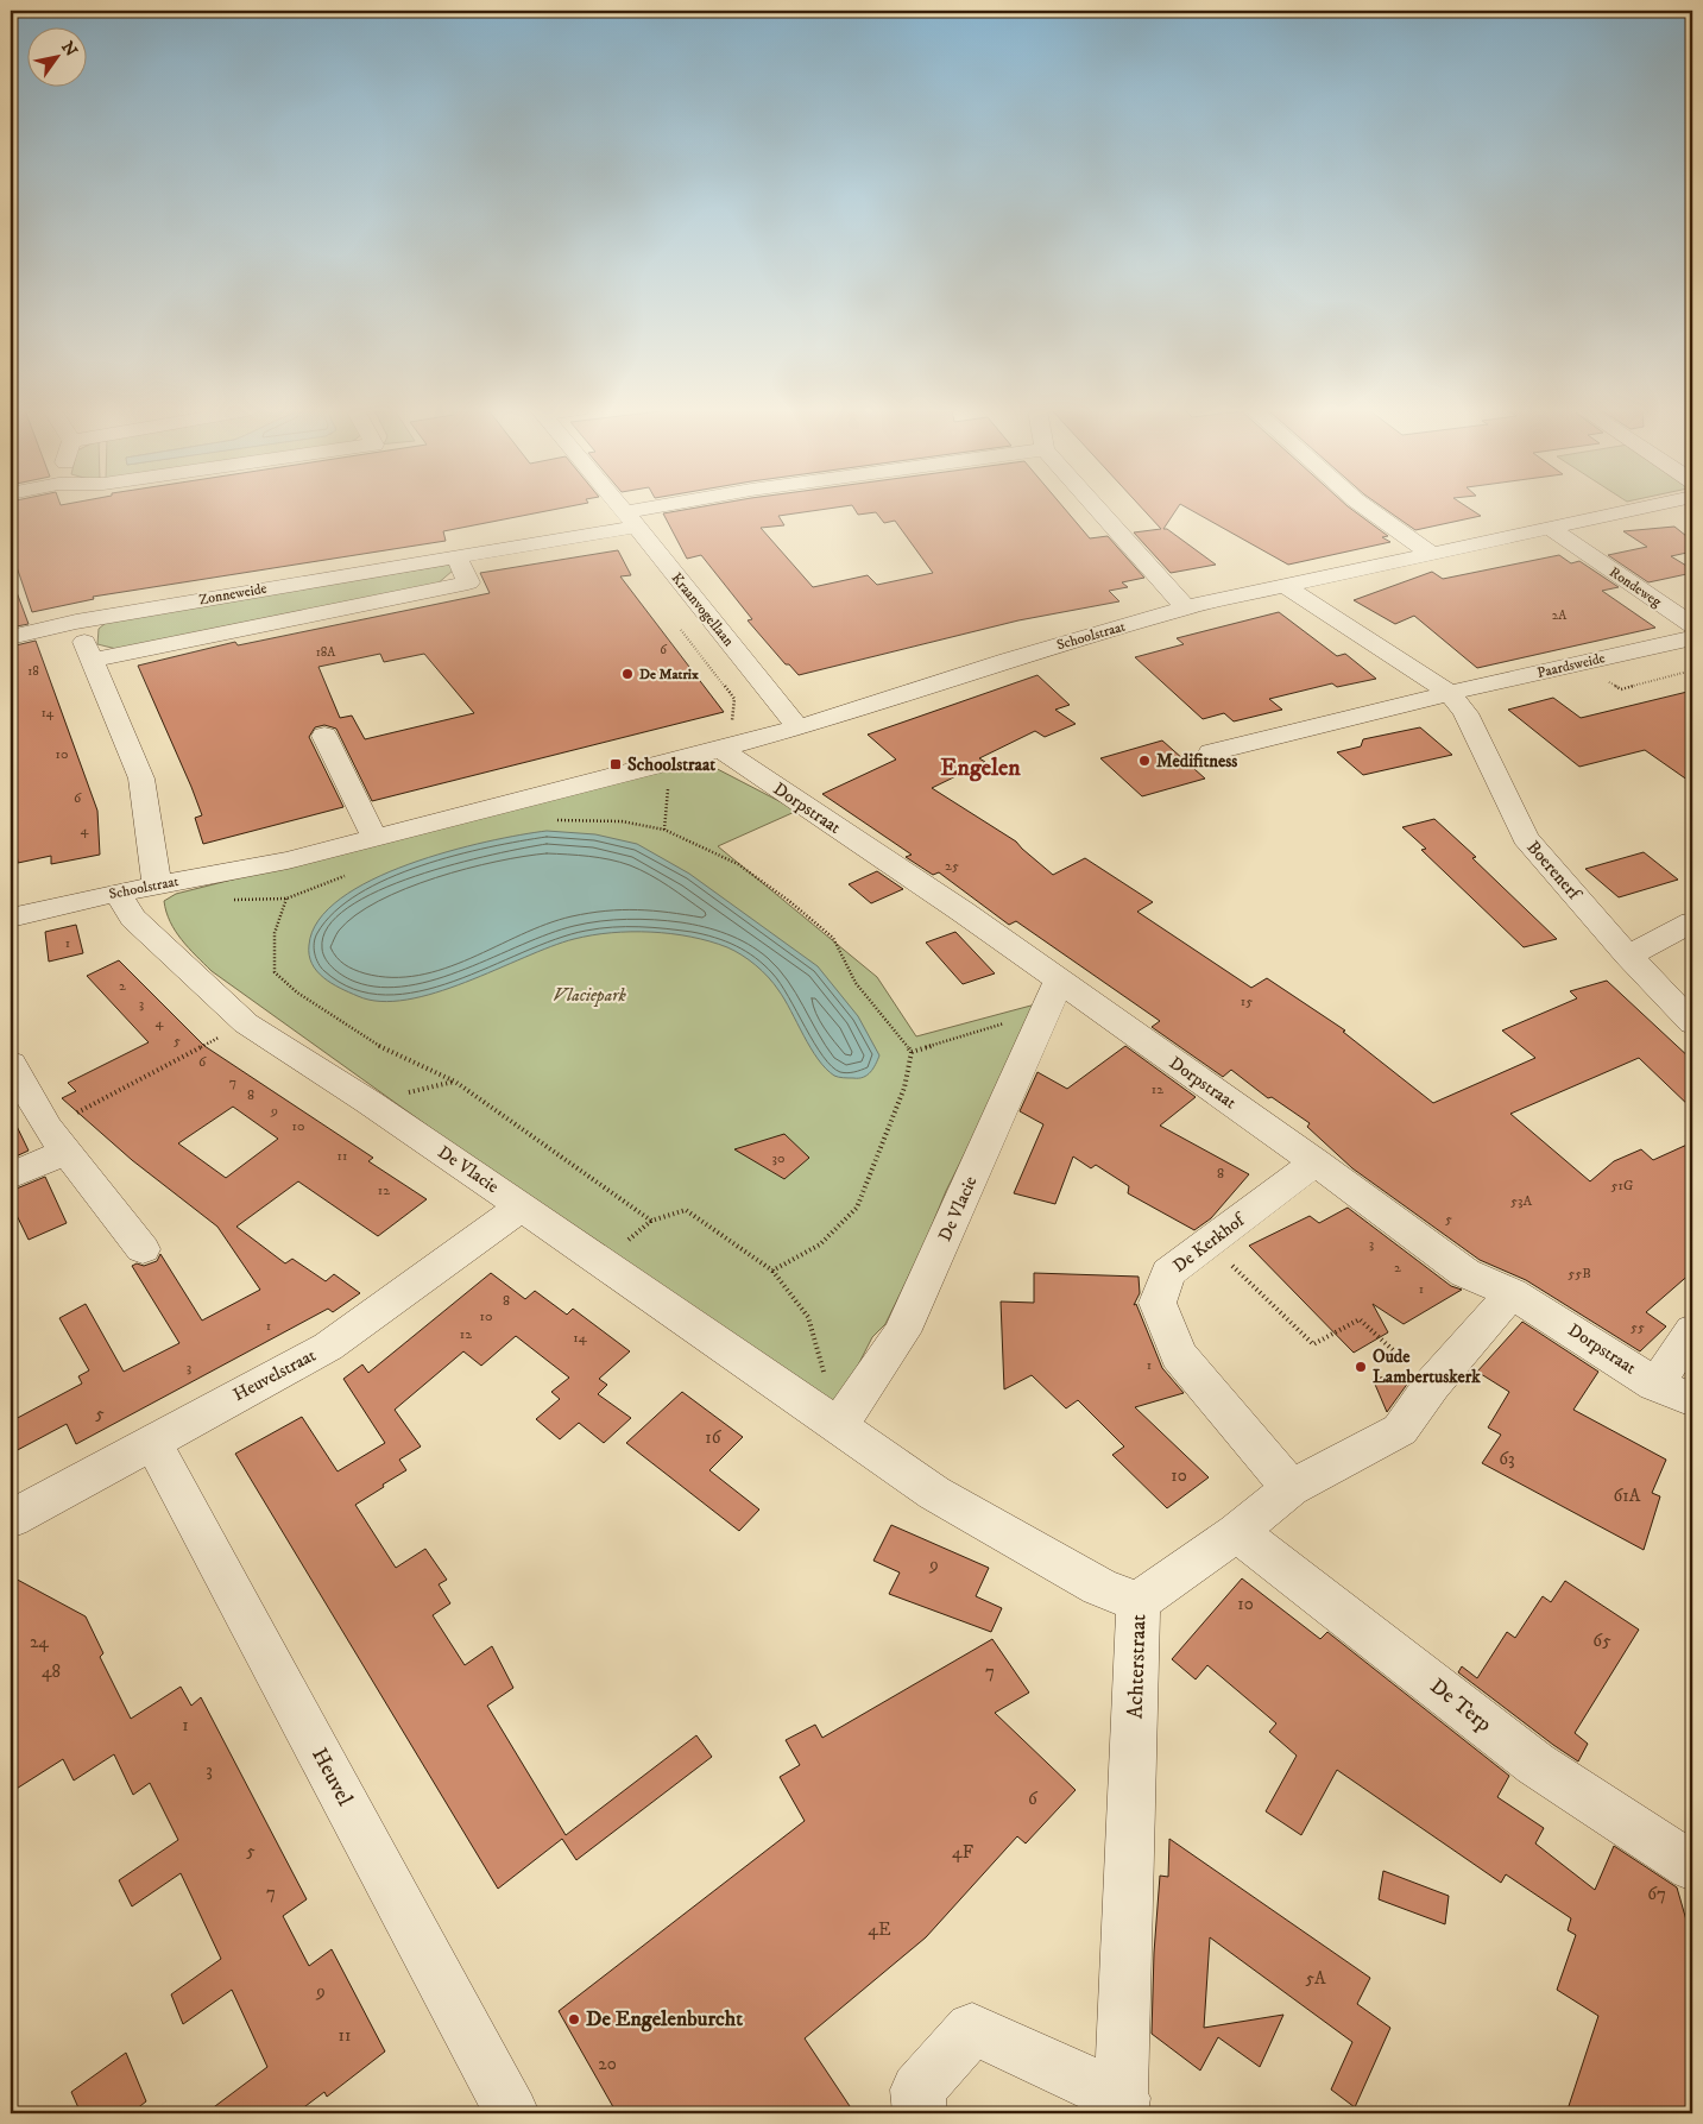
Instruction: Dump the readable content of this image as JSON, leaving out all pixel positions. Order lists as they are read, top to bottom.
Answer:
{
  "streets": {
    "street": [
      "Rondeweg",
      "Zonneweide",
      "Kraanvogellaan",
      "Schoolstraat",
      "Paardsweide",
      "Dorpstraat",
      "Boerenerf",
      "De Vlacie",
      "De Kerkhof",
      "Heuvelstraat",
      "Achterstraat",
      "De Terp",
      "Heuvel"
    ]
  },
  "crossings": [
    ["Rondeweg", "Schoolstraat"],
    ["Zonneweide", "Kraanvogellaan"],
    ["Kraanvogellaan", "Schoolstraat"],
    ["Schoolstraat", "Dorpstraat"],
    ["Schoolstraat", "Boerenerf"],
    ["Schoolstraat", "De Vlacie"],
    ["Paardsweide", "Boerenerf"],
    ["Dorpstraat", "De Vlacie"],
    ["Dorpstraat", "De Kerkhof"],
    ["Dorpstraat", "Achterstraat"],
    ["De Vlacie", "Heuvelstraat"],
    ["De Vlacie", "Achterstraat"],
    ["De Kerkhof", "Achterstraat"],
    ["Heuvelstraat", "Heuvel"],
    ["Achterstraat", "De Terp"]
  ],
  "districts": ["Engelen"],
  "parks": ["Vlaciepark"],
  "places": {
    "other": [
      "De Matrix",
      "Medifitness",
      "Oude Lambertuskerk",
      "De Engelenburcht"
    ],
    "transit": ["Schoolstraat"]
  },
  "house_numbers": [
    "2A",
    "6",
    "18A",
    "18",
    "14",
    "10",
    "6",
    "4",
    "25",
    "1",
    "2",
    "15",
    "3",
    "4",
    "5",
    "6",
    "7",
    "12",
    "8",
    "9",
    "10",
    "11",
    "30",
    "8",
    "51G",
    "12",
    "53A",
    "5",
    "3",
    "2",
    "55B",
    "1",
    "8",
    "10",
    "1",
    "55",
    "12",
    "14",
    "1",
    "3",
    "5",
    "16",
    "63",
    "10",
    "61A",
    "9",
    "10",
    "65",
    "24",
    "48",
    "7",
    "1",
    "3",
    "6",
    "5",
    "4F",
    "7",
    "67",
    "4E",
    "5A",
    "9",
    "11",
    "20"
  ],
  "north": "top right"
}
